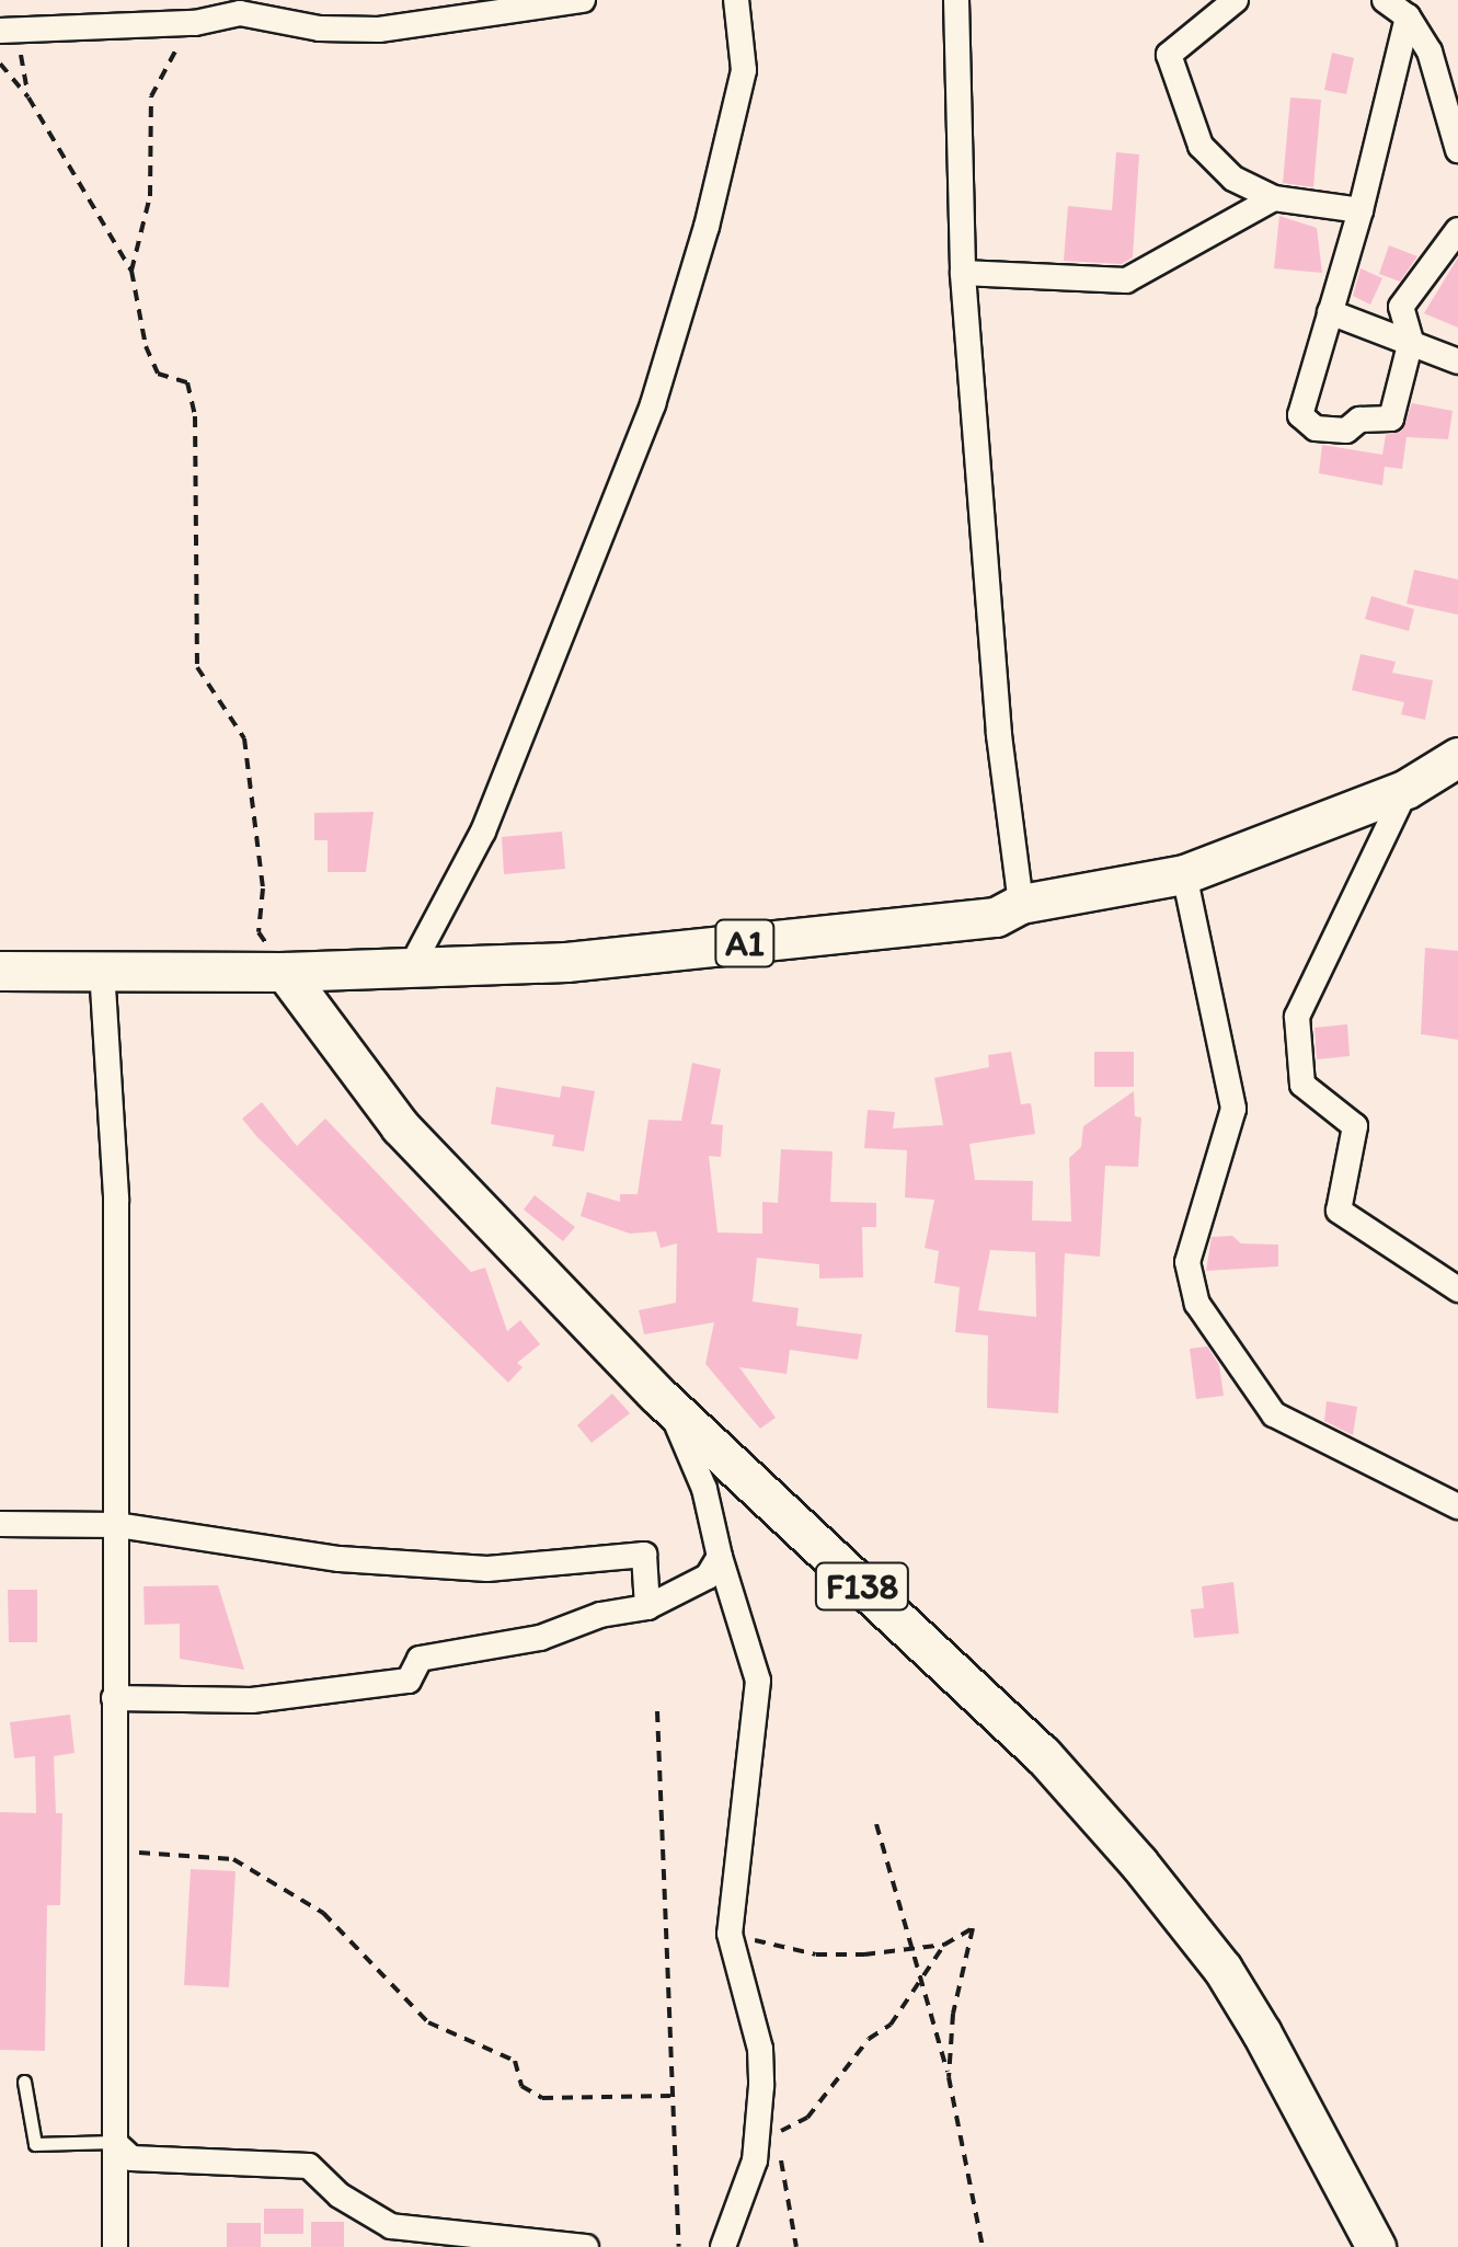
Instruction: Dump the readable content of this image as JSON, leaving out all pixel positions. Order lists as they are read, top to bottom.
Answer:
{
  "streets": {
    "main road": ["A1", "F138"]
  },
  "crossings": [
    ["A1", "F138"]
  ]
}
